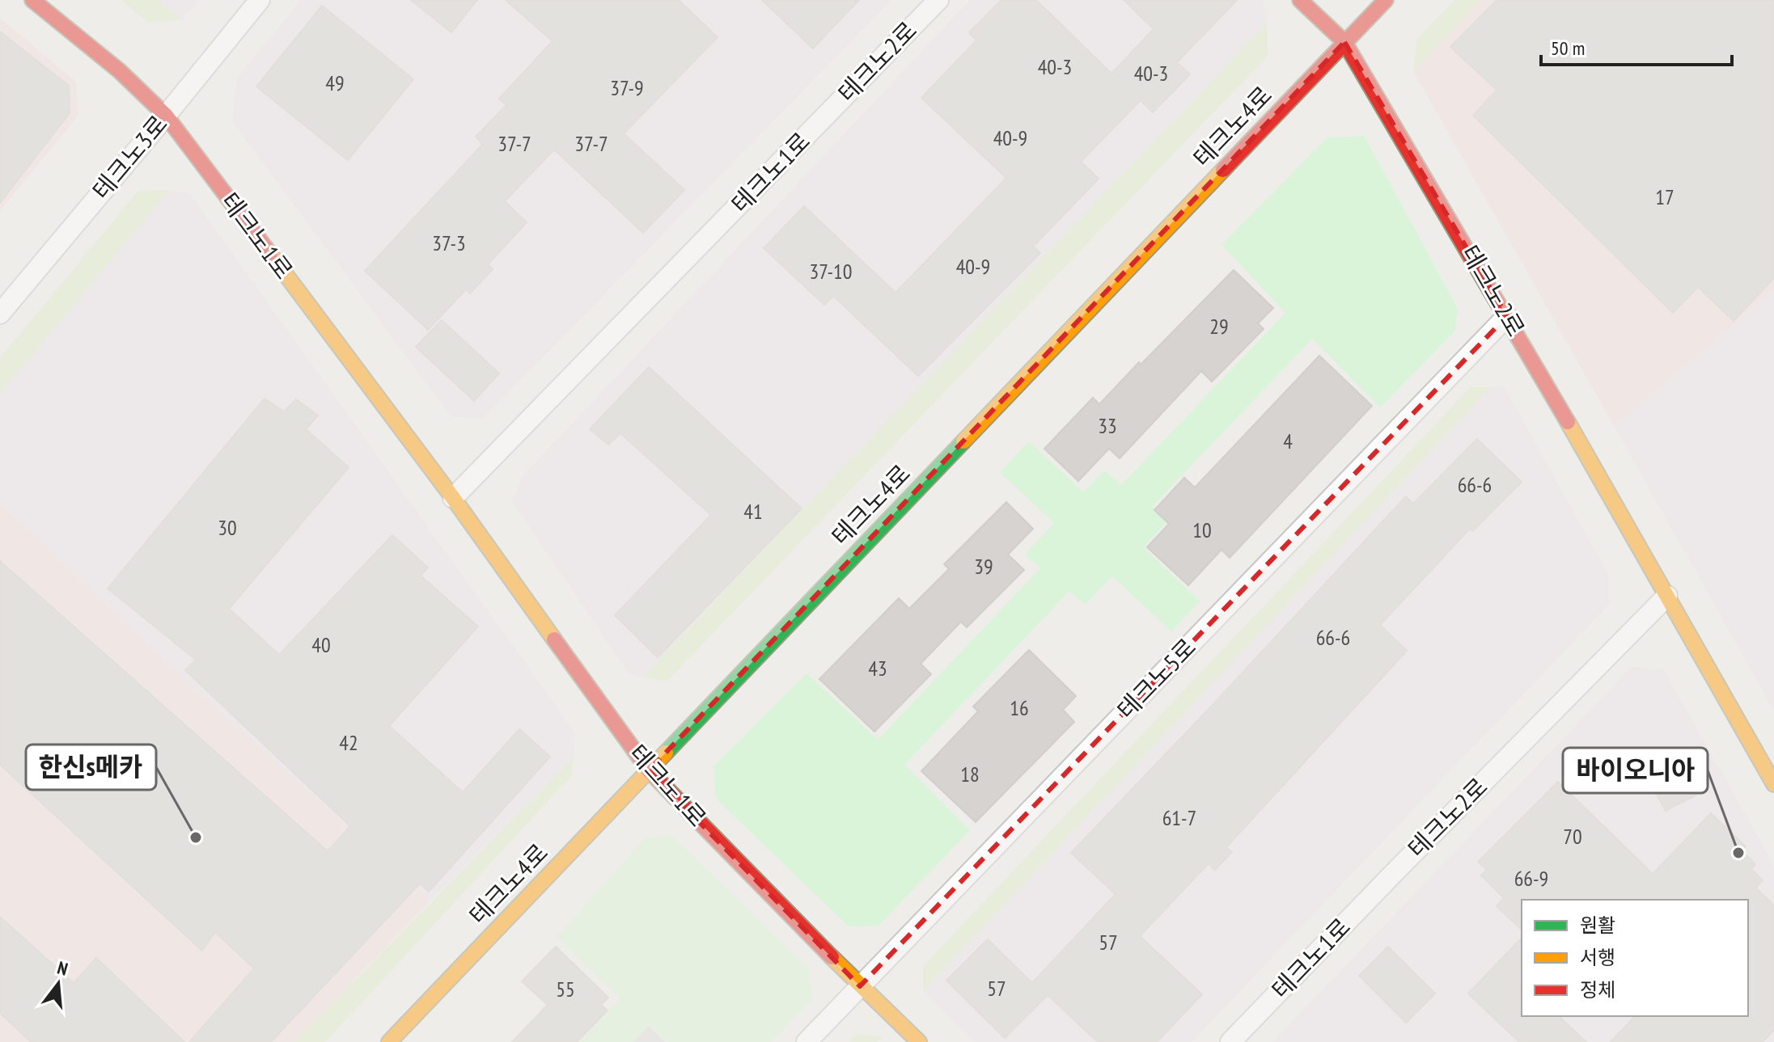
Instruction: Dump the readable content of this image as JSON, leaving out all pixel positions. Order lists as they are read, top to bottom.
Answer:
{
  "streets": {
    "main road": ["테크노2로", "테크노4로", "테크노1로"],
    "street": ["테크노3로", "테크노5로"]
  },
  "crossings": [
    ["테크노2로", "테크노4로"],
    ["테크노2로", "테크노1로"],
    ["테크노2로", "테크노5로"],
    ["테크노4로", "테크노1로"],
    ["테크노3로", "테크노1로"],
    ["테크노1로", "테크노5로"]
  ],
  "places": ["한신s메카", "바이오니아"],
  "house_numbers": [
    "40-3",
    "40-3",
    "49",
    "37-9",
    "40-9",
    "37-7",
    "37-7",
    "17",
    "37-3",
    "40-9",
    "37-10",
    "29",
    "33",
    "4",
    "66-6",
    "41",
    "30",
    "10",
    "39",
    "66-6",
    "40",
    "43",
    "16",
    "42",
    "18",
    "61-7",
    "70",
    "66-9",
    "57",
    "57",
    "55"
  ],
  "legend": ["원활", "서행", "정체"],
  "scale_bar": "50 m",
  "north": "top"
}
